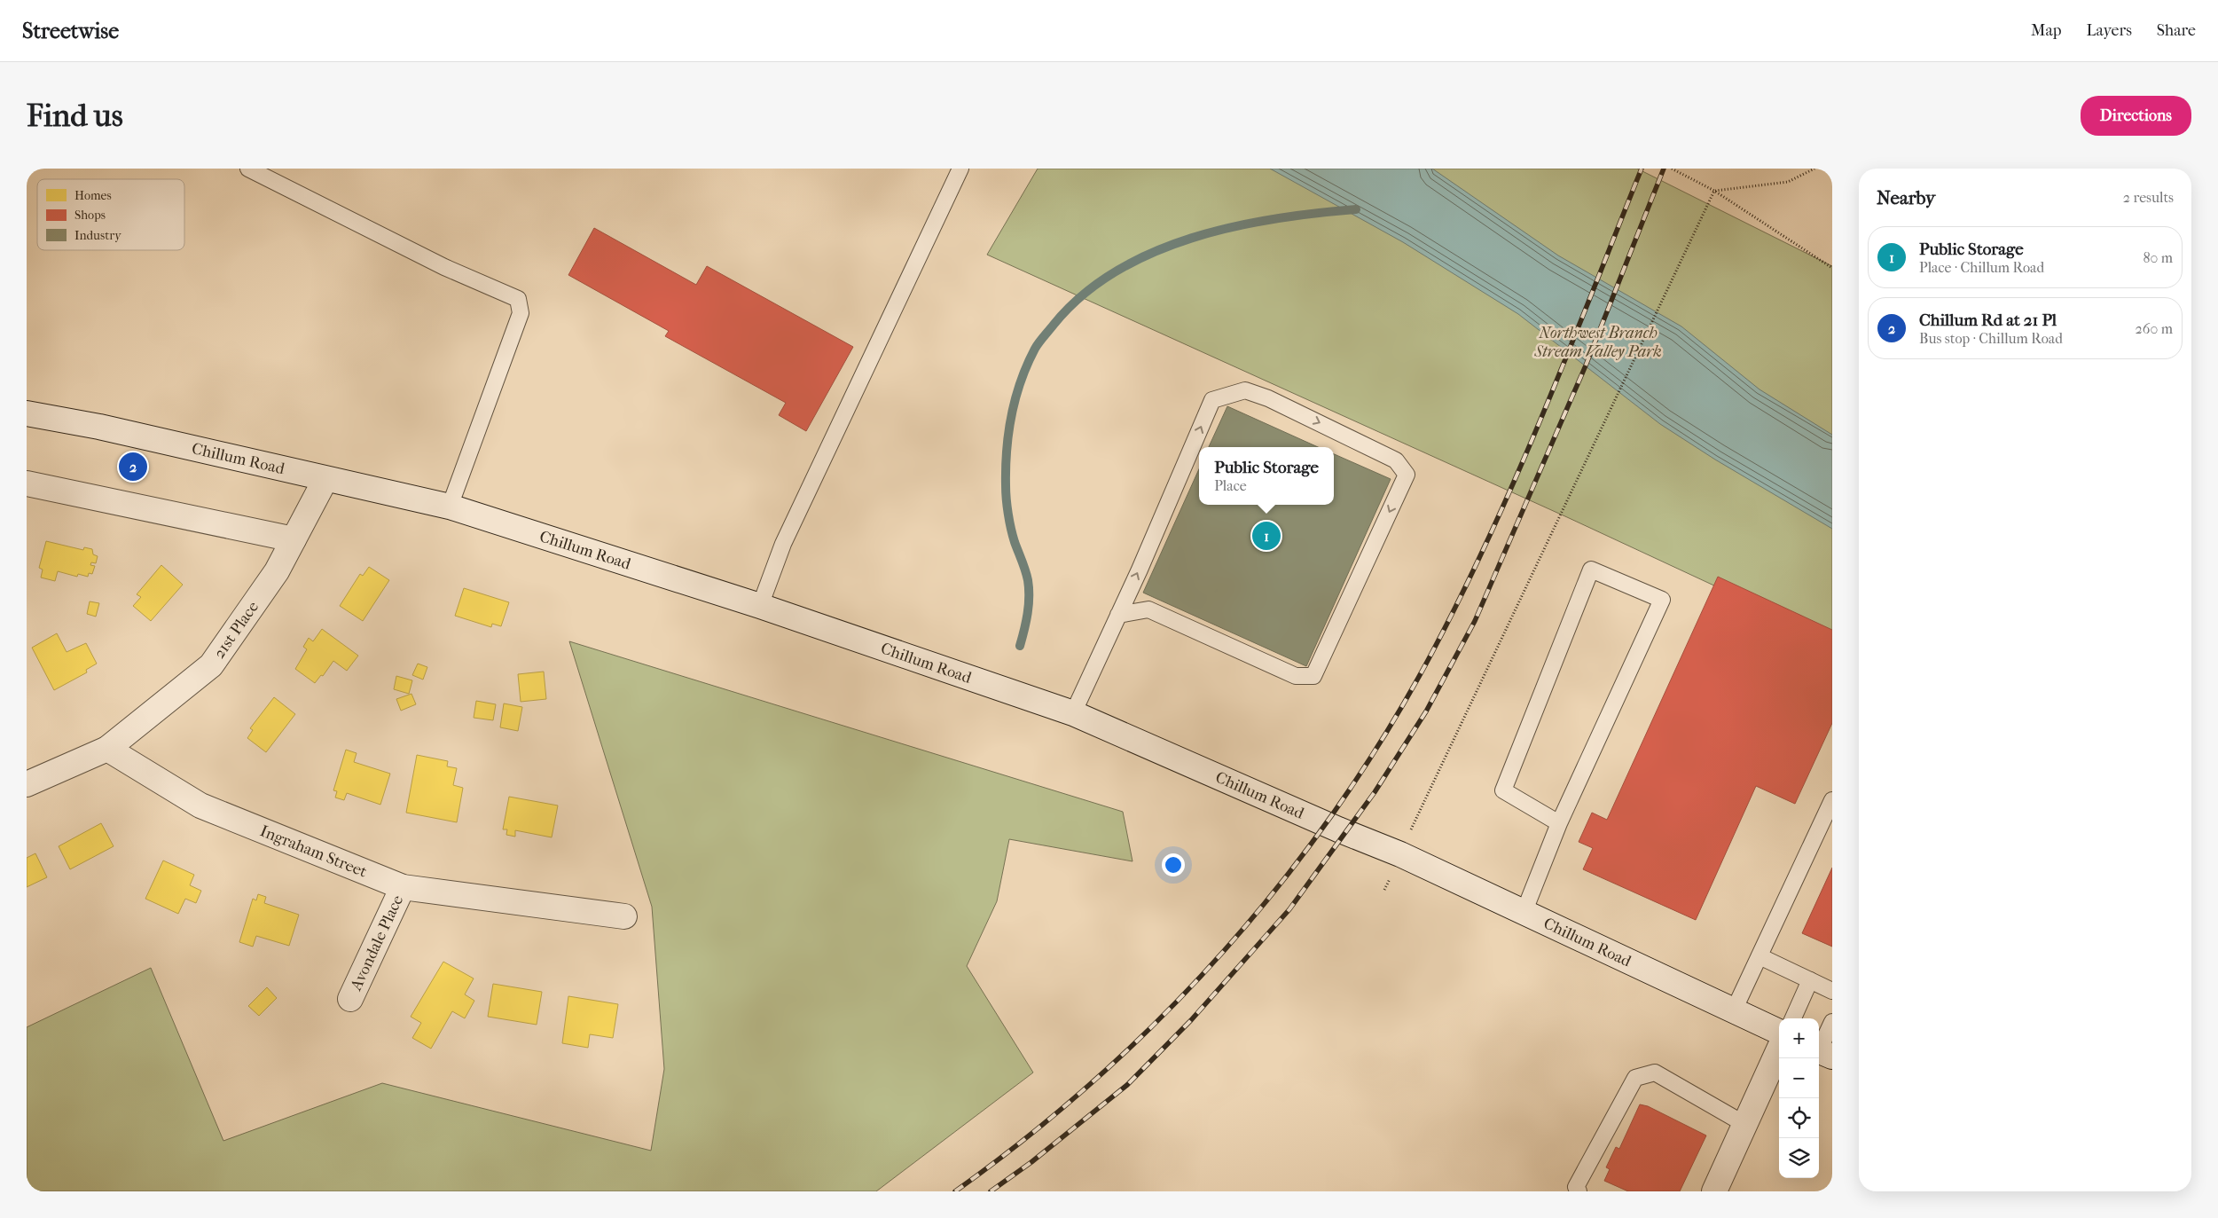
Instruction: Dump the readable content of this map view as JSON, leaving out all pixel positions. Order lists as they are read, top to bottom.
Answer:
{
  "streets": {
    "main road": [
      "Chillum Road",
      "21st Place",
      "Ingraham Street",
      "Avondale Place"
    ]
  },
  "crossings": [
    ["Chillum Road", "21st Place"],
    ["21st Place", "Ingraham Street"],
    ["Ingraham Street", "Avondale Place"]
  ],
  "parks": ["Northwest Branch Stream Valley Park"],
  "legend": ["Homes", "Shops", "Industry"],
  "page": {
    "header": "Streetwise",
    "nav": ["Map", "Layers", "Share"],
    "buttons": "Directions",
    "title": "Find us",
    "heading": ["Nearby", "2 results"],
    "list": [
      {
        "mark": "1",
        "name": "Public Storage",
        "note": "Place · Chillum Road",
        "value": "80 m"
      },
      {
        "mark": "2",
        "name": "Chillum Rd at 21 Pl",
        "note": "Bus stop · Chillum Road",
        "value": "260 m"
      }
    ],
    "popup": ["Public Storage", "Place"],
    "pins": ["2", "1"],
    "map_buttons": ["+", "−"]
  }
}
